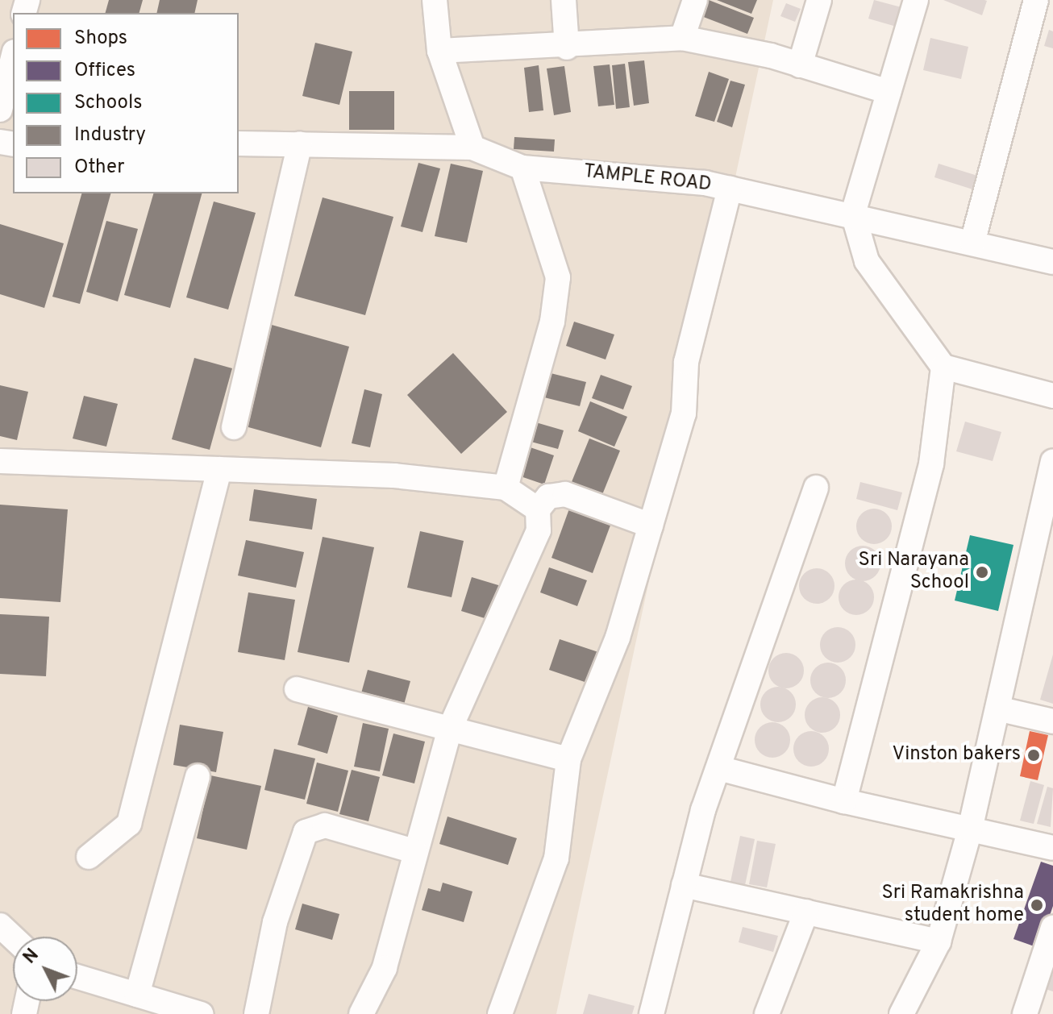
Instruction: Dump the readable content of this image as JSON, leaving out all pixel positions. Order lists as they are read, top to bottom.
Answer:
{
  "streets": {
    "street": ["TAMPLE ROAD"]
  },
  "places": ["Sri Narayana School", "Vinston bakers", "Sri Ramakrishna student home"],
  "legend": [
    "Shops",
    "Offices",
    "Schools",
    "Industry",
    "Other"
  ],
  "north": "top left"
}
